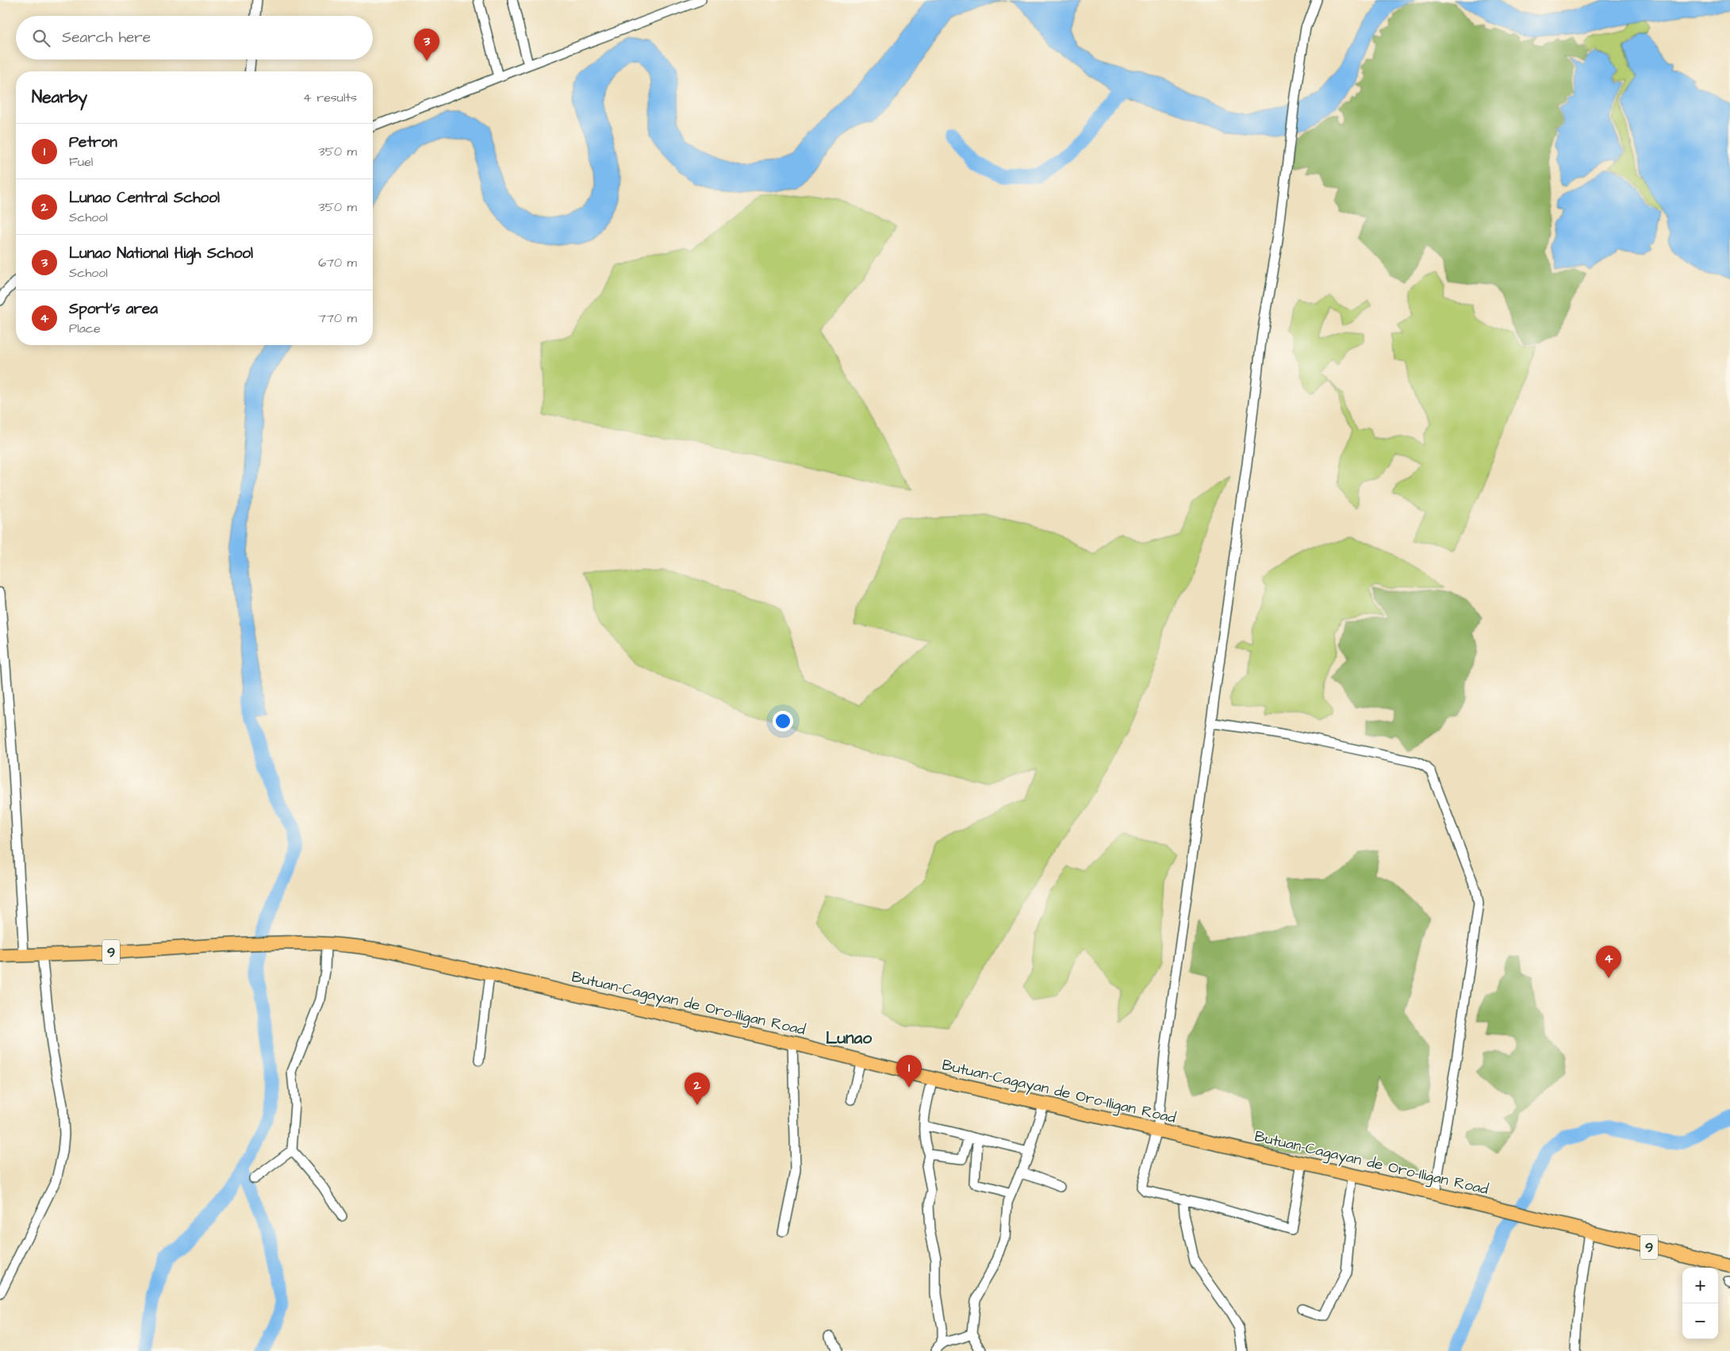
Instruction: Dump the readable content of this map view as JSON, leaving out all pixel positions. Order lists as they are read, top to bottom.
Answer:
{
  "streets": {
    "highway": ["9", "Butuan-Cagayan de Oro-Iligan Road"]
  },
  "districts": ["Lunao"],
  "page": {
    "search": "Search here",
    "pins": [
      "3",
      "4",
      "1",
      "2"
    ],
    "heading": ["Nearby", "4 results"],
    "list": [
      {
        "mark": "1",
        "name": "Petron",
        "note": "Fuel",
        "value": "350 m"
      },
      {
        "mark": "2",
        "name": "Lunao Central School",
        "note": "School",
        "value": "350 m"
      },
      {
        "mark": "3",
        "name": "Lunao National High School",
        "note": "School",
        "value": "670 m"
      },
      {
        "mark": "4",
        "name": "Sport's area",
        "note": "Place",
        "value": "770 m"
      }
    ],
    "map_buttons": ["+", "−"]
  }
}
